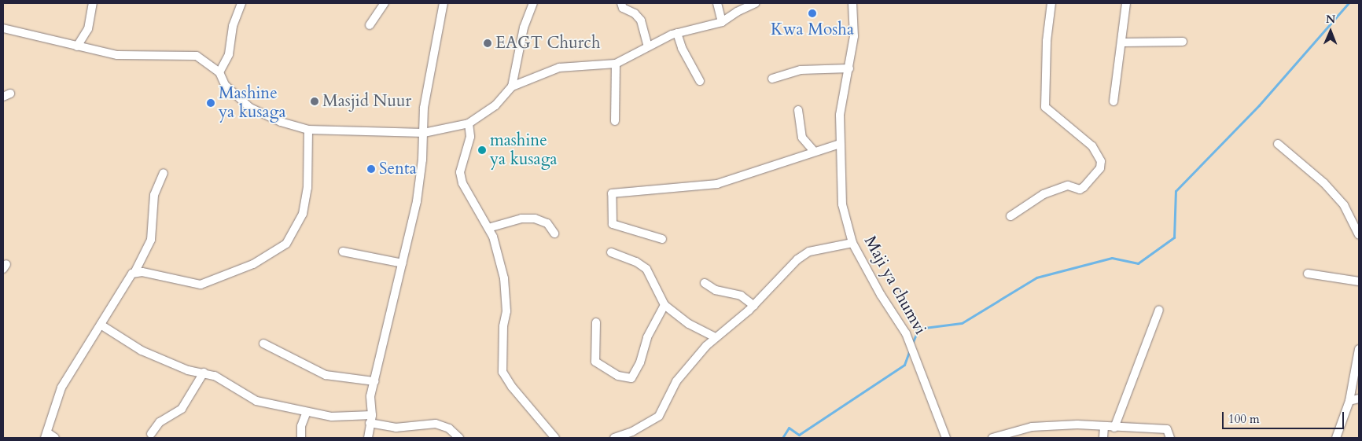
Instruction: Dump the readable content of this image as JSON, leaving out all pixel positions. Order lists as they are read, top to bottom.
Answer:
{
  "streets": {
    "street": ["Maji ya chumvi"]
  },
  "places": [
    "Kwa Mosha",
    "EAGT Church",
    "Masjid Nuur",
    "Mashine ya kusaga",
    "mashine ya kusaga",
    "Senta"
  ],
  "scale_bar": "100 m",
  "north": "top"
}
